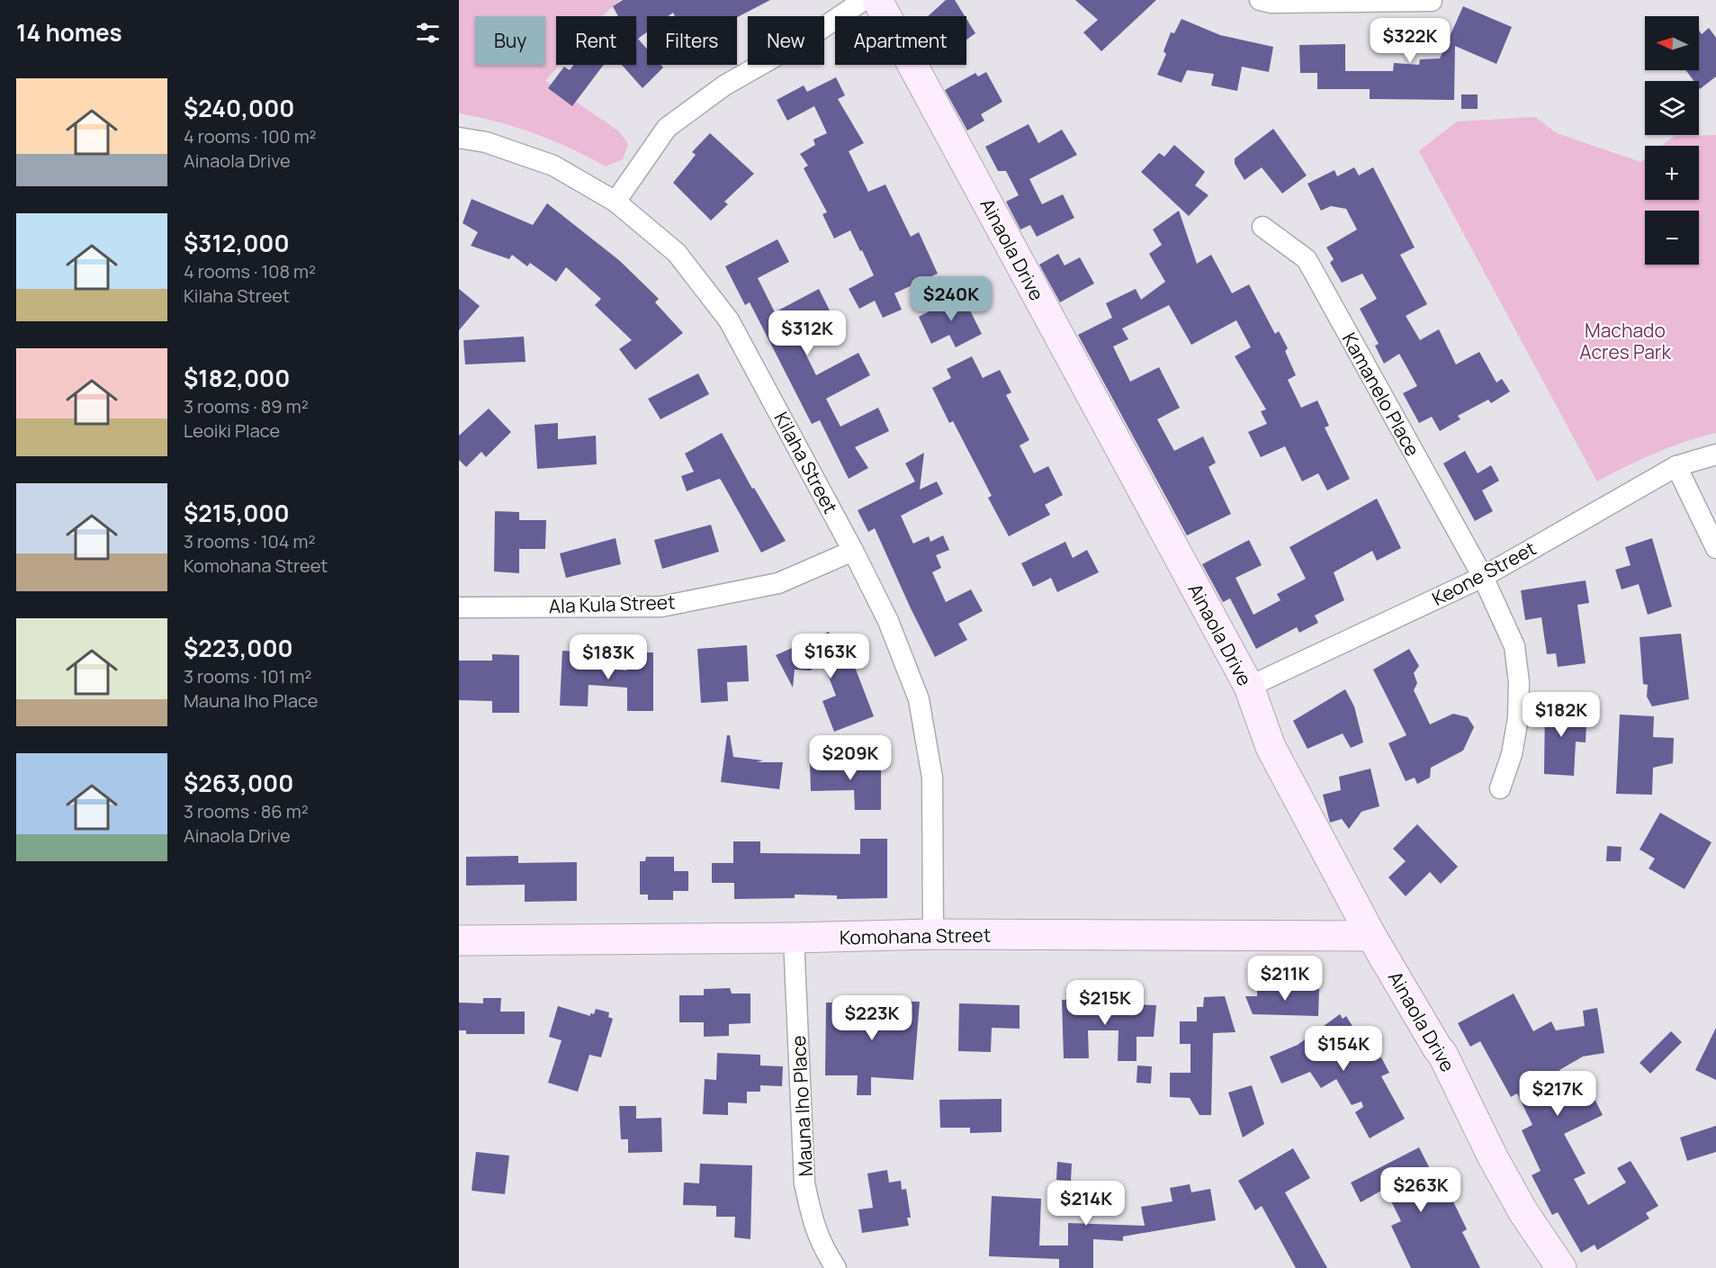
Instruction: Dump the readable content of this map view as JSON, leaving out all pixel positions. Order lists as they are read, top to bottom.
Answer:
{
  "streets": {
    "street": [
      "Ainaola Drive",
      "Kamanelo Place",
      "Kilaha Street",
      "Keone Street",
      "Ala Kula Street",
      "Komohana Street",
      "Mauna Iho Place"
    ]
  },
  "crossings": [
    ["Ainaola Drive", "Keone Street"],
    ["Ainaola Drive", "Komohana Street"],
    ["Kamanelo Place", "Keone Street"],
    ["Kilaha Street", "Ala Kula Street"],
    ["Kilaha Street", "Komohana Street"],
    ["Komohana Street", "Mauna Iho Place"]
  ],
  "parks": ["Machado Acres Park"],
  "north": "left",
  "page": {
    "heading": "14 homes",
    "map_buttons": ["+", "−"],
    "chip": [
      "Buy",
      "Rent",
      "Filters",
      "New",
      "Apartment"
    ],
    "price": [
      "$322K",
      "$240K",
      "$312K",
      "$163K",
      "$183K",
      "$182K",
      "$209K",
      "$211K",
      "$215K",
      "$223K",
      "$154K",
      "$217K",
      "$263K",
      "$214K"
    ],
    "list": [
      {
        "name": "$240,000",
        "note": "4 rooms · 100 m² · Ainaola Drive"
      },
      {
        "name": "$312,000",
        "note": "4 rooms · 108 m² · Kilaha Street"
      },
      {
        "name": "$182,000",
        "note": "3 rooms · 89 m² · Leoiki Place"
      },
      {
        "name": "$215,000",
        "note": "3 rooms · 104 m² · Komohana Street"
      },
      {
        "name": "$223,000",
        "note": "3 rooms · 101 m² · Mauna Iho Place"
      },
      {
        "name": "$263,000",
        "note": "3 rooms · 86 m² · Ainaola Drive"
      }
    ]
  }
}
